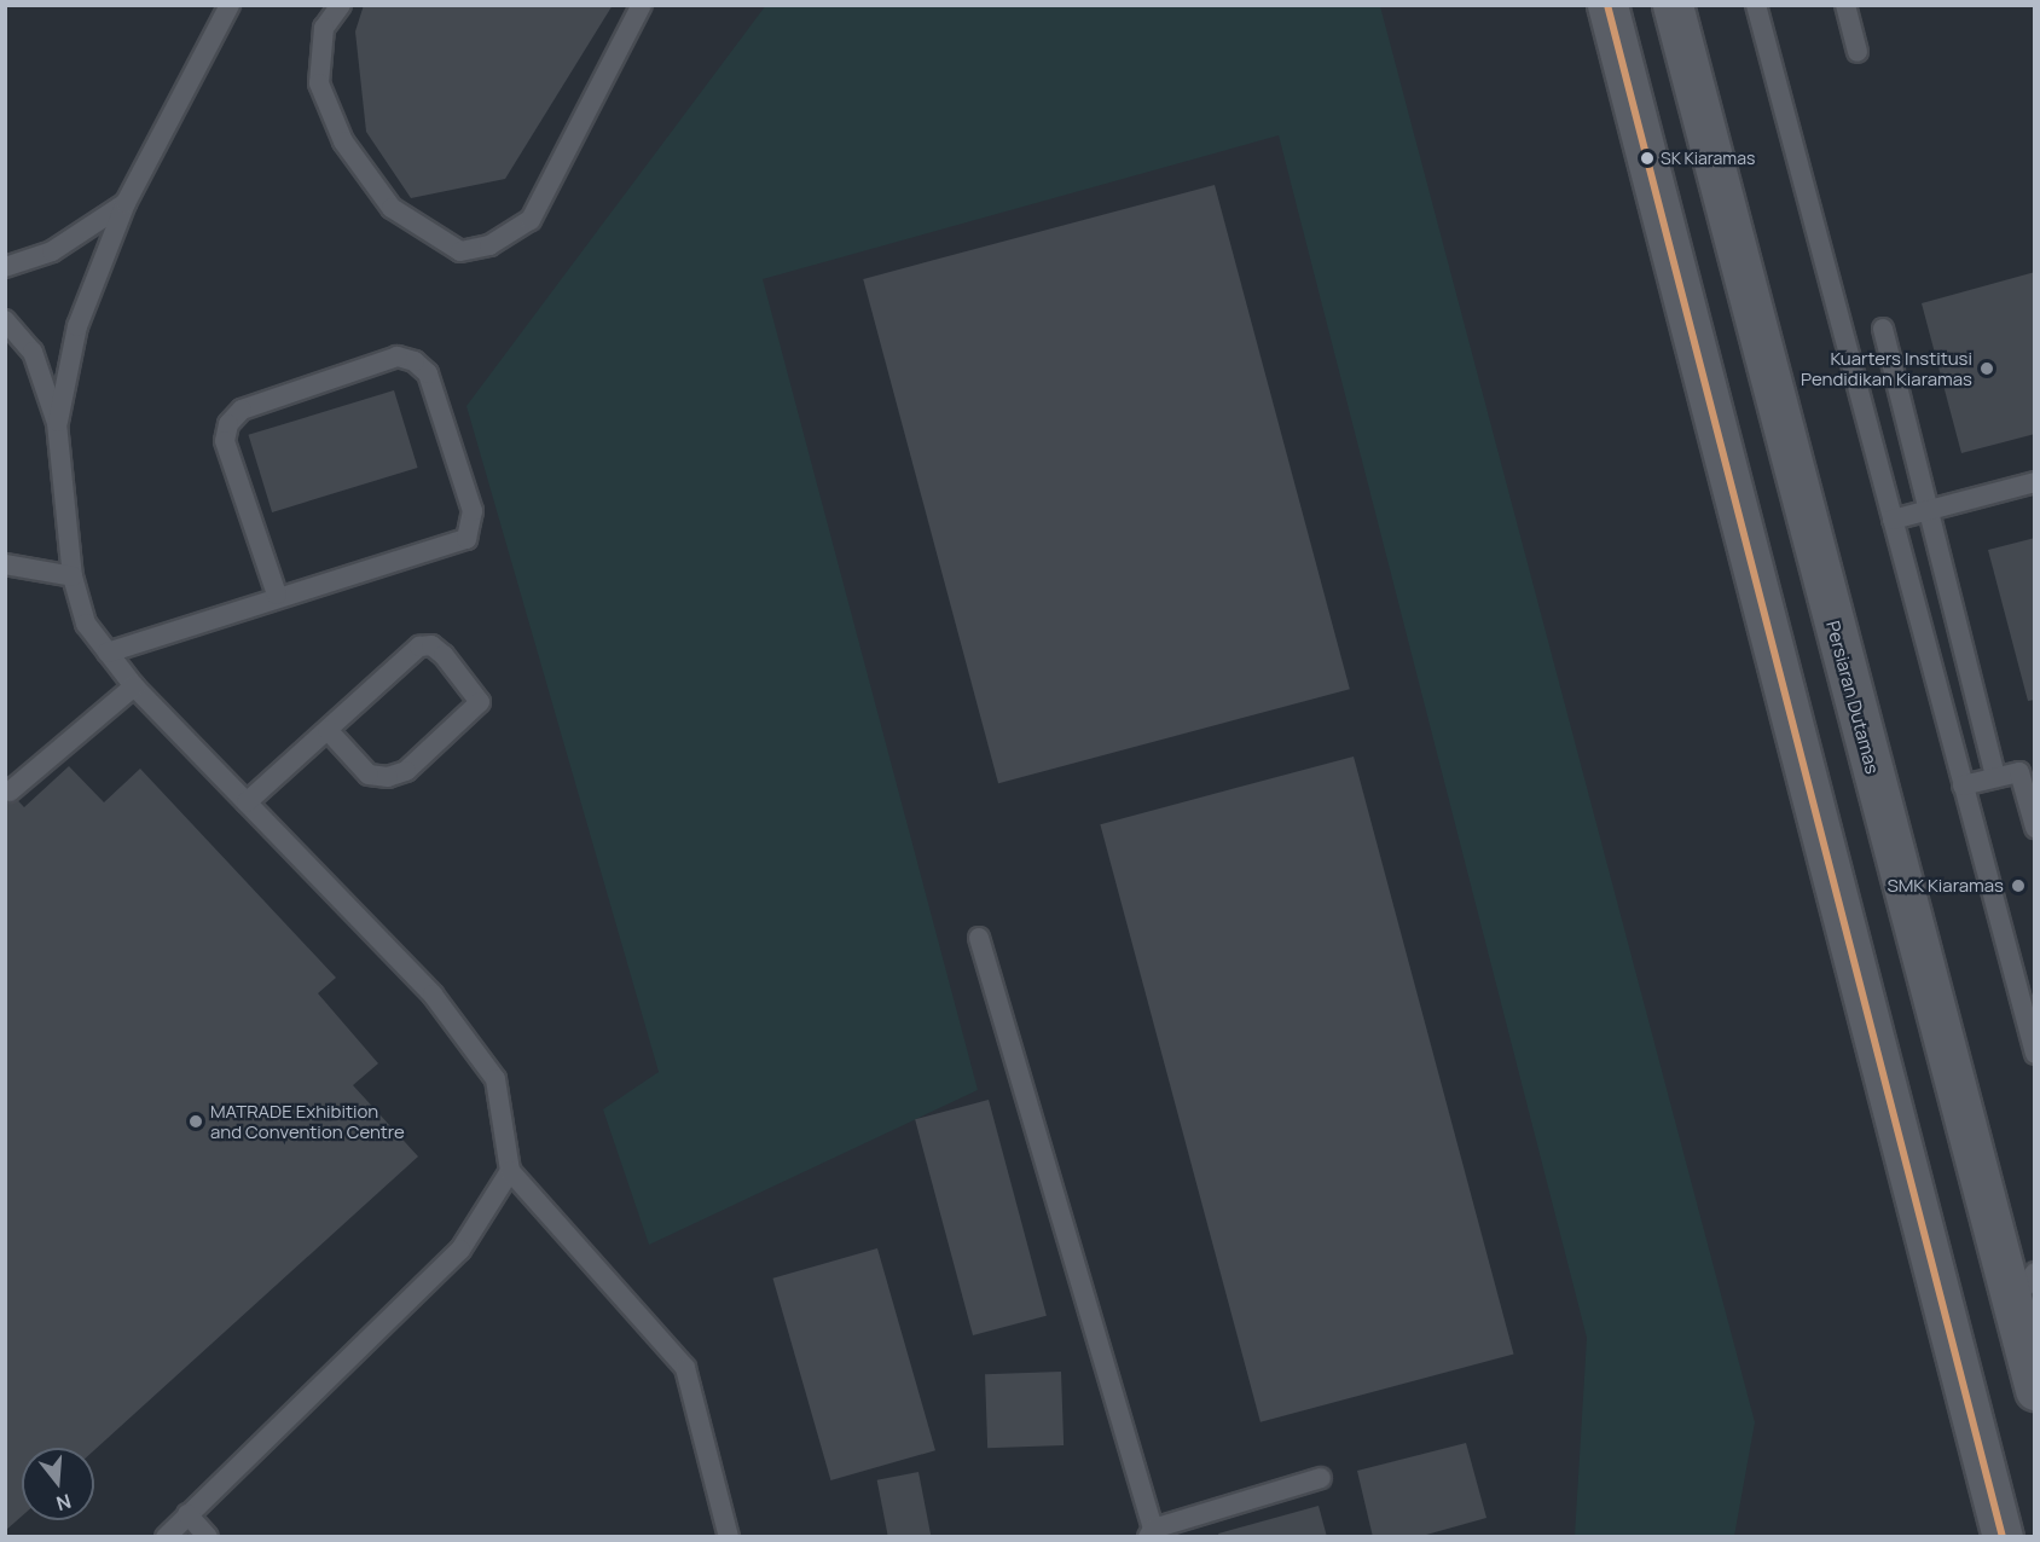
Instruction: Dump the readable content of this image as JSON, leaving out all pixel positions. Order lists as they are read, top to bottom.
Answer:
{
  "streets": {
    "street": ["Persiaran Dutamas"]
  },
  "places": [
    "SK Kiaramas",
    "Kuarters Institusi Pendidikan Kiaramas",
    "SMK Kiaramas",
    "MATRADE Exhibition and Convention Centre"
  ],
  "north": "bottom"
}
